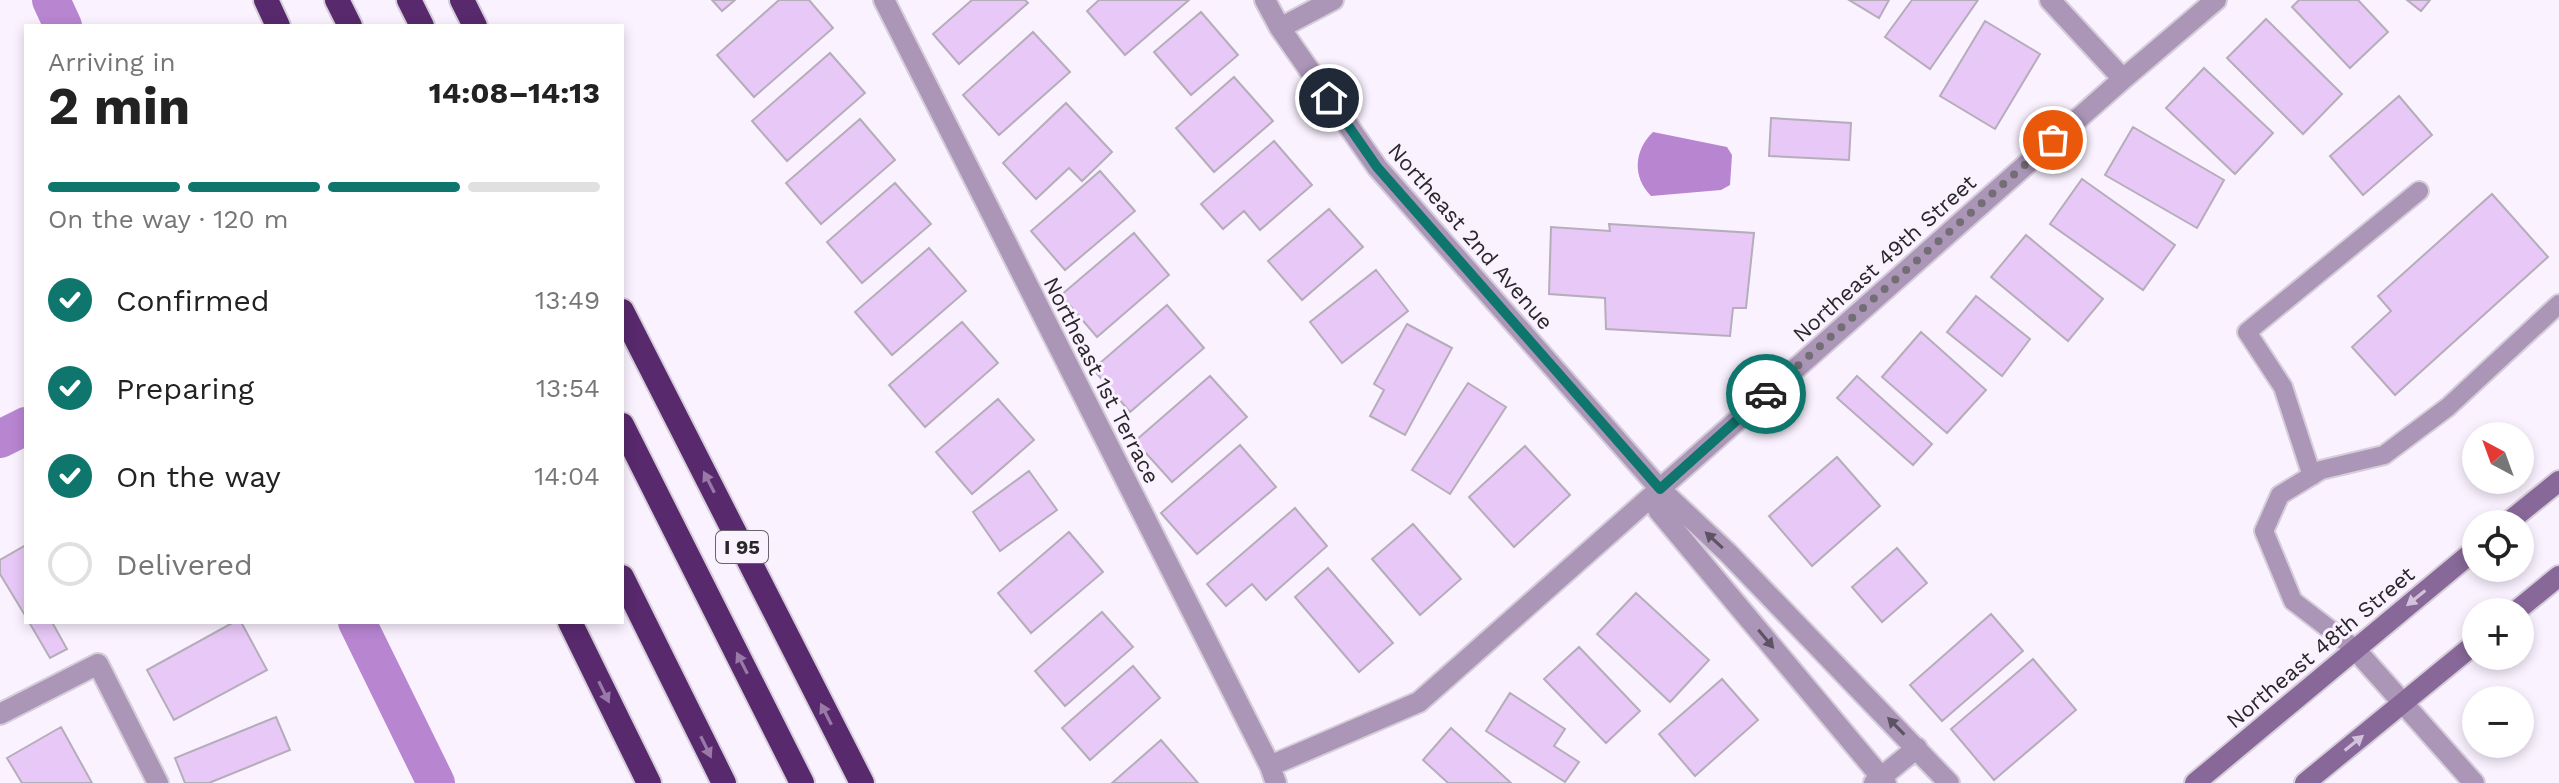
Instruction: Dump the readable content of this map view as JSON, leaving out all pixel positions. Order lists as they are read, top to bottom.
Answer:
{
  "streets": {
    "highway": ["I 95"],
    "main road": ["Northeast 48th Street"],
    "street": ["Northeast 2nd Avenue", "Northeast 49th Street", "Northeast 1st Terrace"]
  },
  "crossings": [
    ["Northeast 2nd Avenue", "Northeast 49th Street"],
    ["Northeast 49th Street", "Northeast 1st Terrace"]
  ],
  "north": "top left",
  "page": {
    "heading": ["2 min", "Arriving in", "14:08–14:13"],
    "bar": "On the way · 120 m",
    "list": [
      ["Confirmed", "13:49"],
      ["Preparing", "13:54"],
      ["On the way", "14:04"],
      "Delivered"
    ],
    "map_buttons": ["+", "−"]
  }
}
